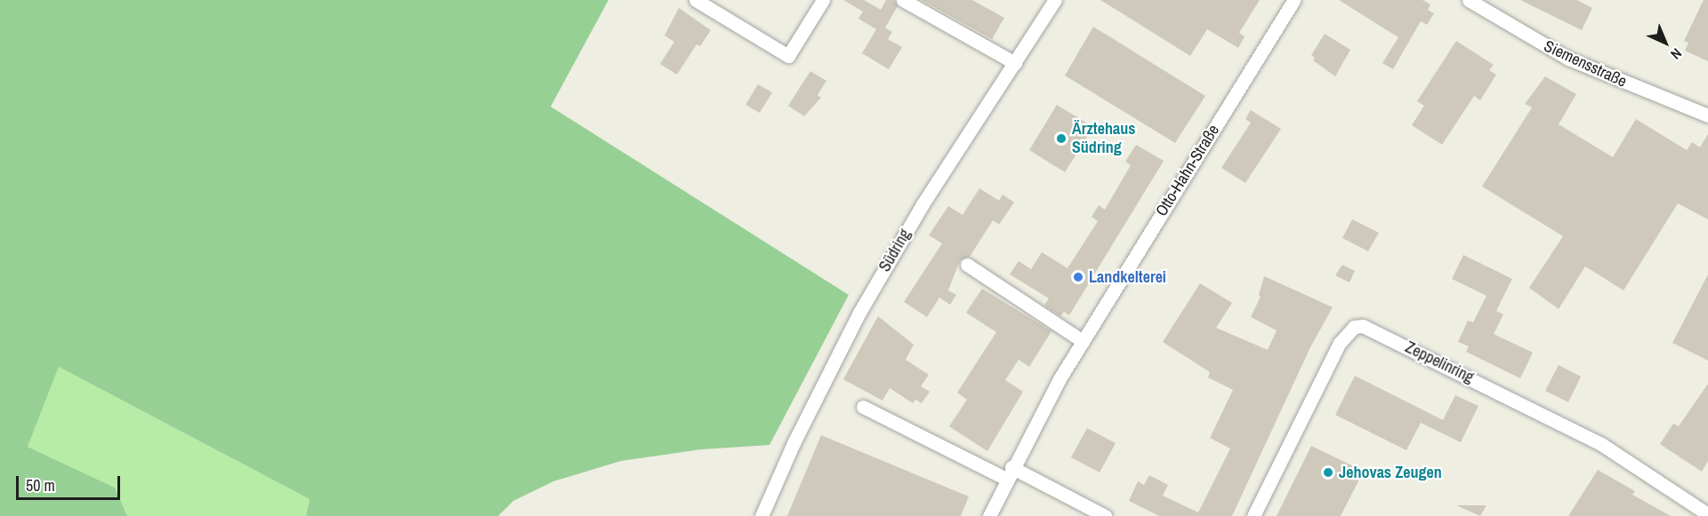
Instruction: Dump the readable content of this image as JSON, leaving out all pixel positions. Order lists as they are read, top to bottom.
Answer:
{
  "streets": {
    "street": [
      "Siemensstraße",
      "Otto-Hahn-Straße",
      "Südring",
      "Zeppelinring"
    ]
  },
  "places": ["Ärztehaus Südring", "Landkelterei", "Jehovas Zeugen"],
  "scale_bar": "50 m",
  "north": "bottom right"
}
